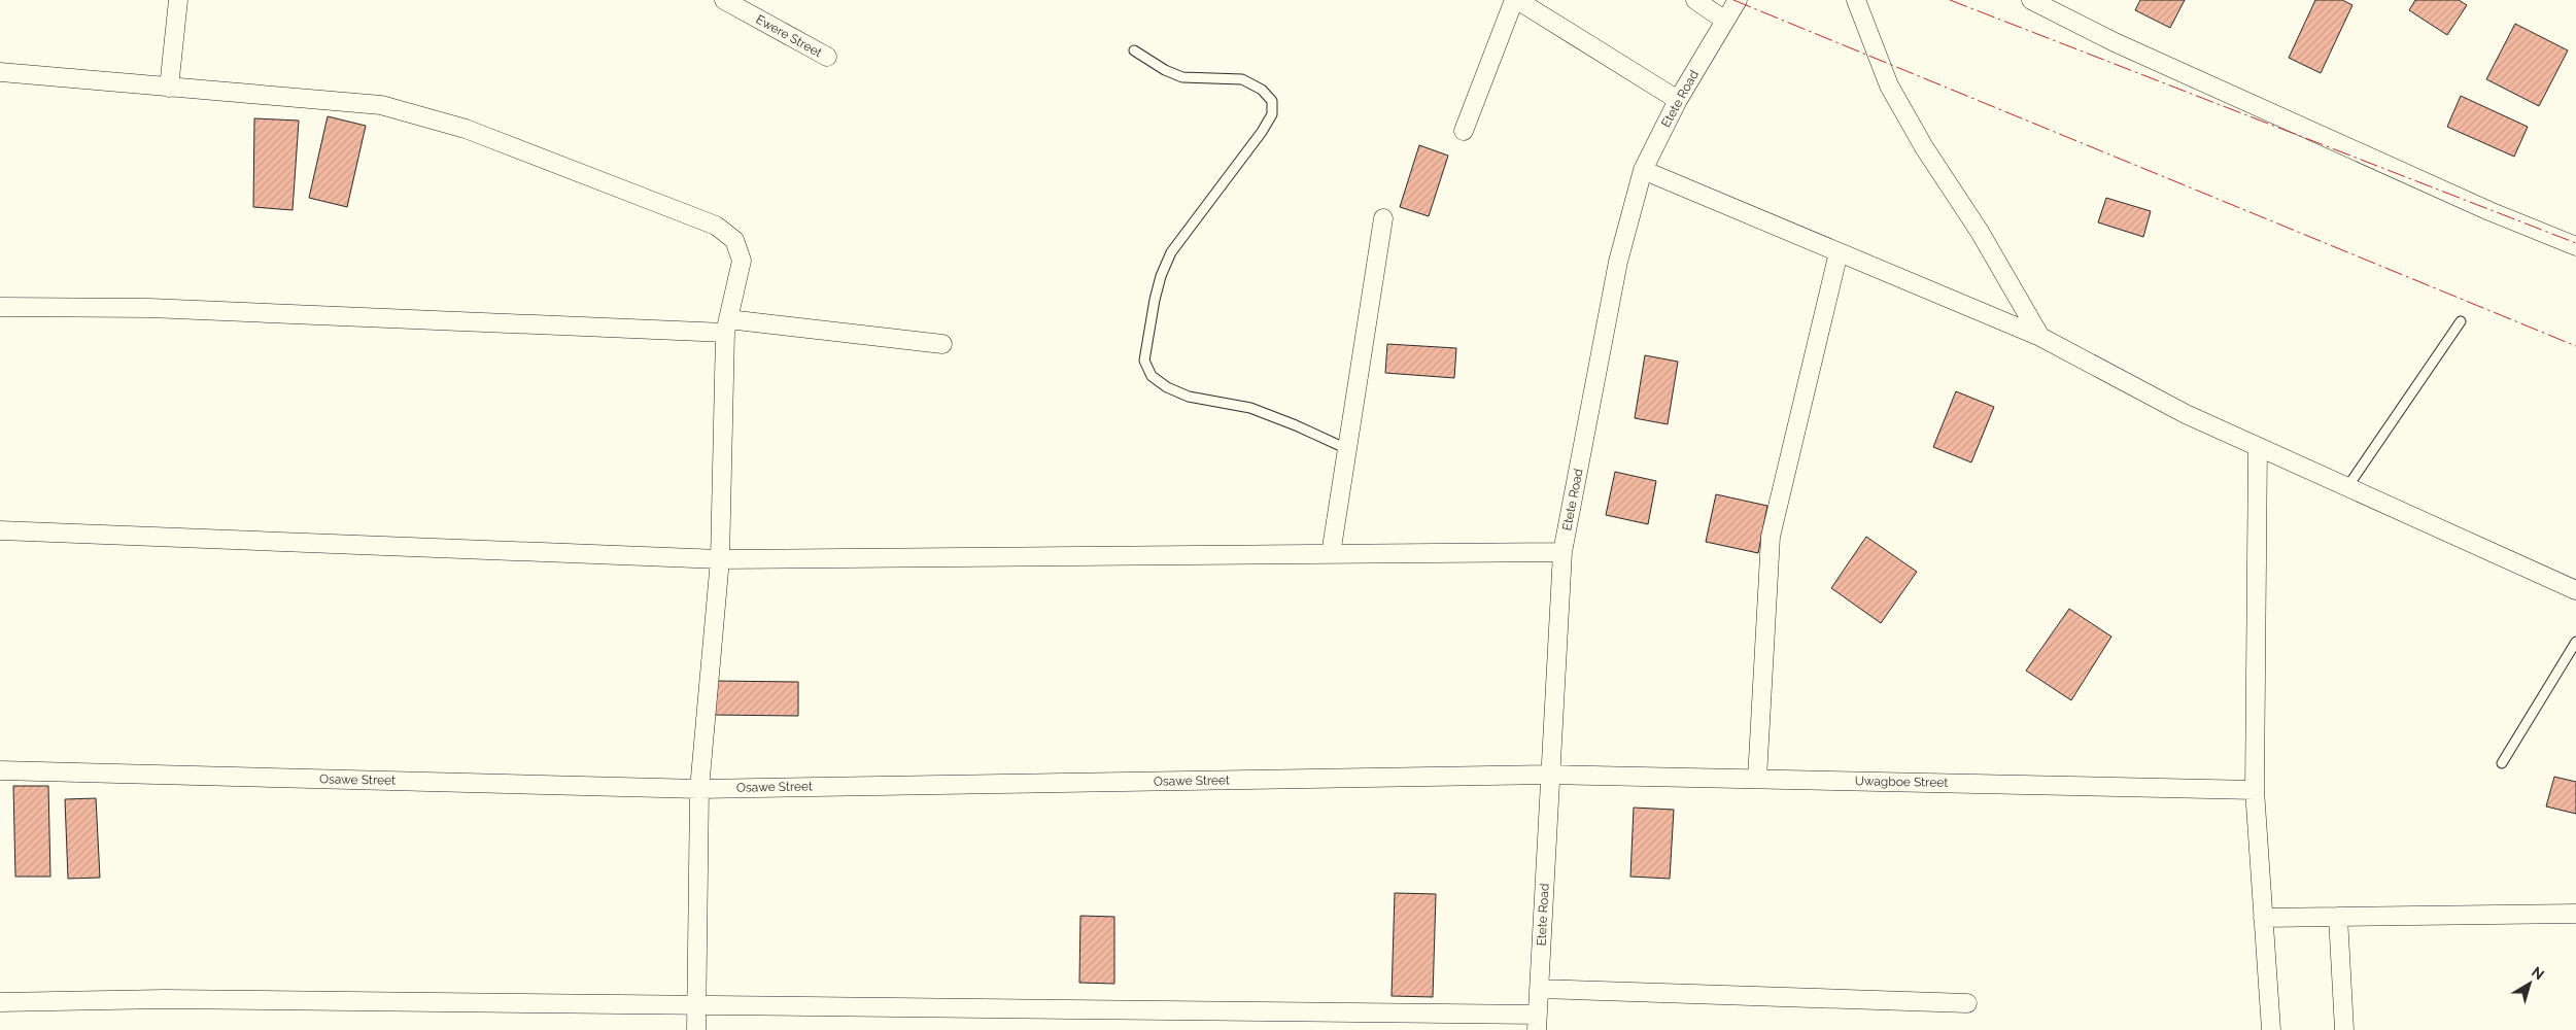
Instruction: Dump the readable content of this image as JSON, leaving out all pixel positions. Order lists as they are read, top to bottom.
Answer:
{
  "streets": {
    "street": [
      "Ewere Street",
      "Etete Road",
      "Osawe Street",
      "Uwagboe Street"
    ]
  },
  "crossings": [
    ["Etete Road", "Osawe Street"],
    ["Etete Road", "Uwagboe Street"],
    ["Osawe Street", "Uwagboe Street"]
  ],
  "north": "top right"
}
